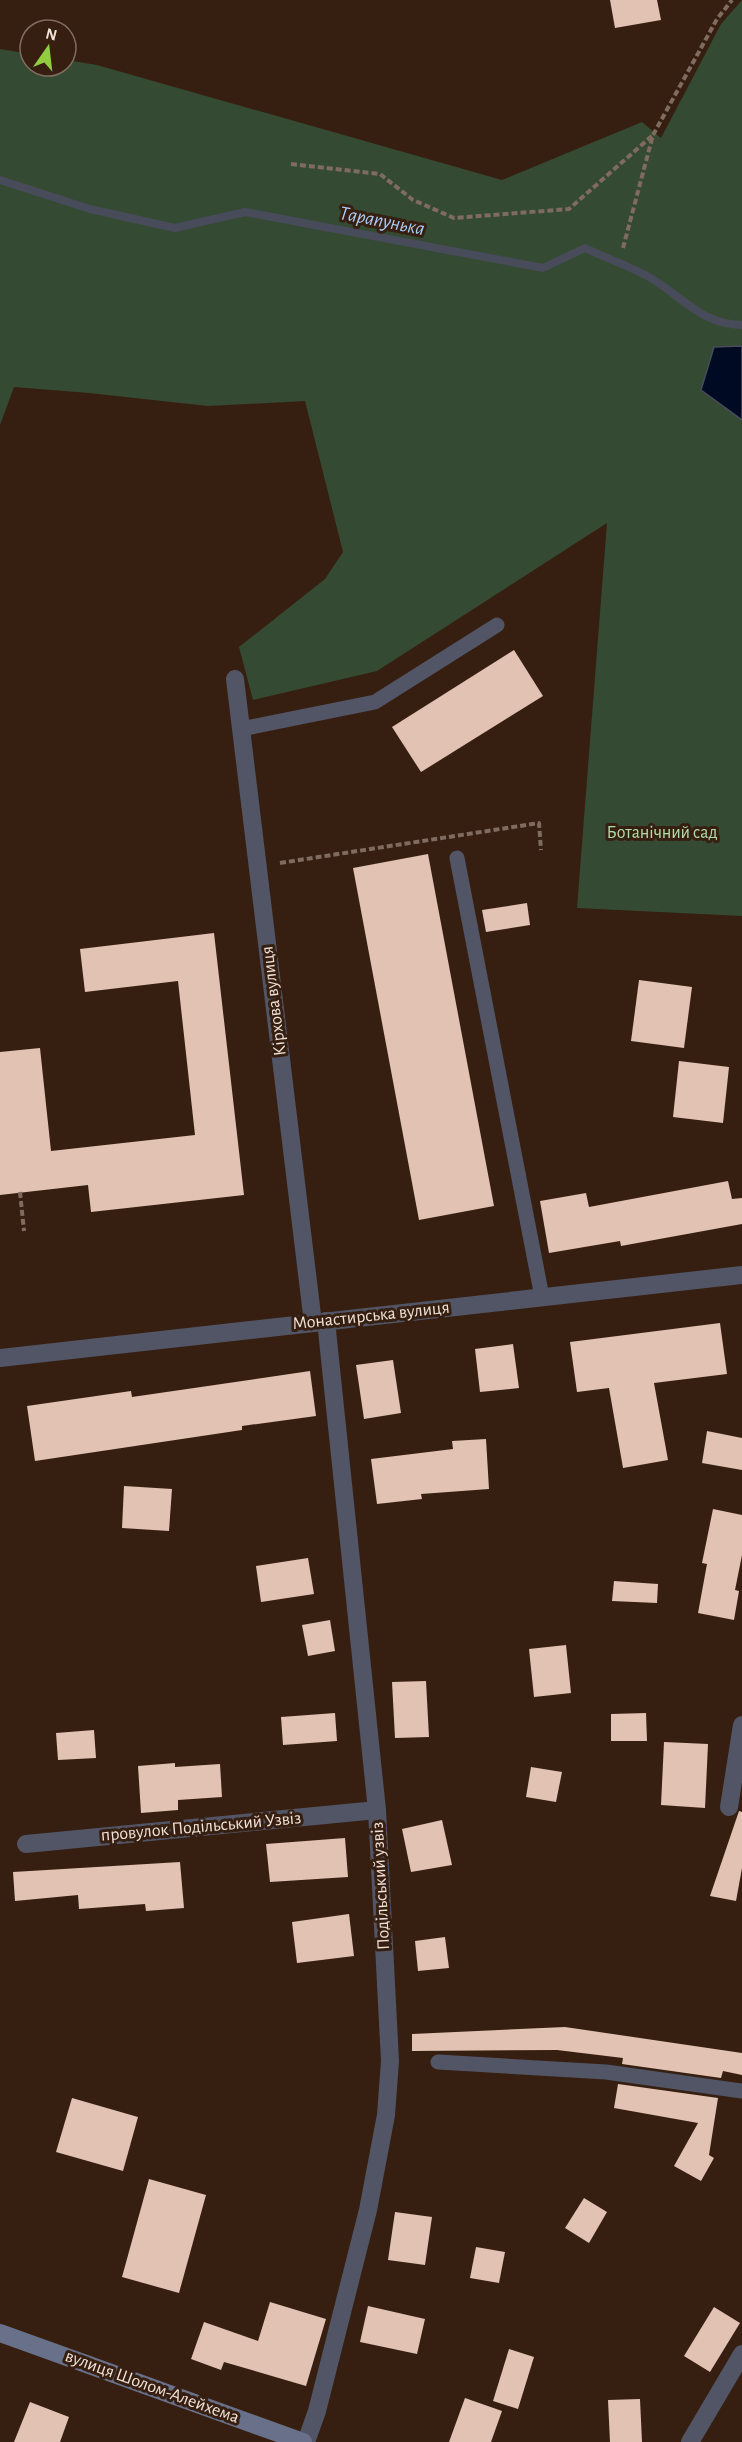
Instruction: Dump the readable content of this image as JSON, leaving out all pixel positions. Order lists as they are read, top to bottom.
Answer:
{
  "streets": {
    "main road": ["вулиця Шолом-Алейхема"],
    "street": [
      "Кірхова вулиця",
      "Монастирська вулиця",
      "провулок Подільський Узвіз",
      "Подільський узвіз"
    ]
  },
  "crossings": [
    ["Кірхова вулиця", "Монастирська вулиця"],
    ["Кірхова вулиця", "Подільський узвіз"],
    ["Монастирська вулиця", "Подільський узвіз"],
    ["провулок Подільський Узвіз", "Подільський узвіз"],
    ["Подільський узвіз", "вулиця Шолом-Алейхема"]
  ],
  "water": ["Тарапунька"],
  "parks": ["Ботанічний сад"],
  "north": "top"
}
